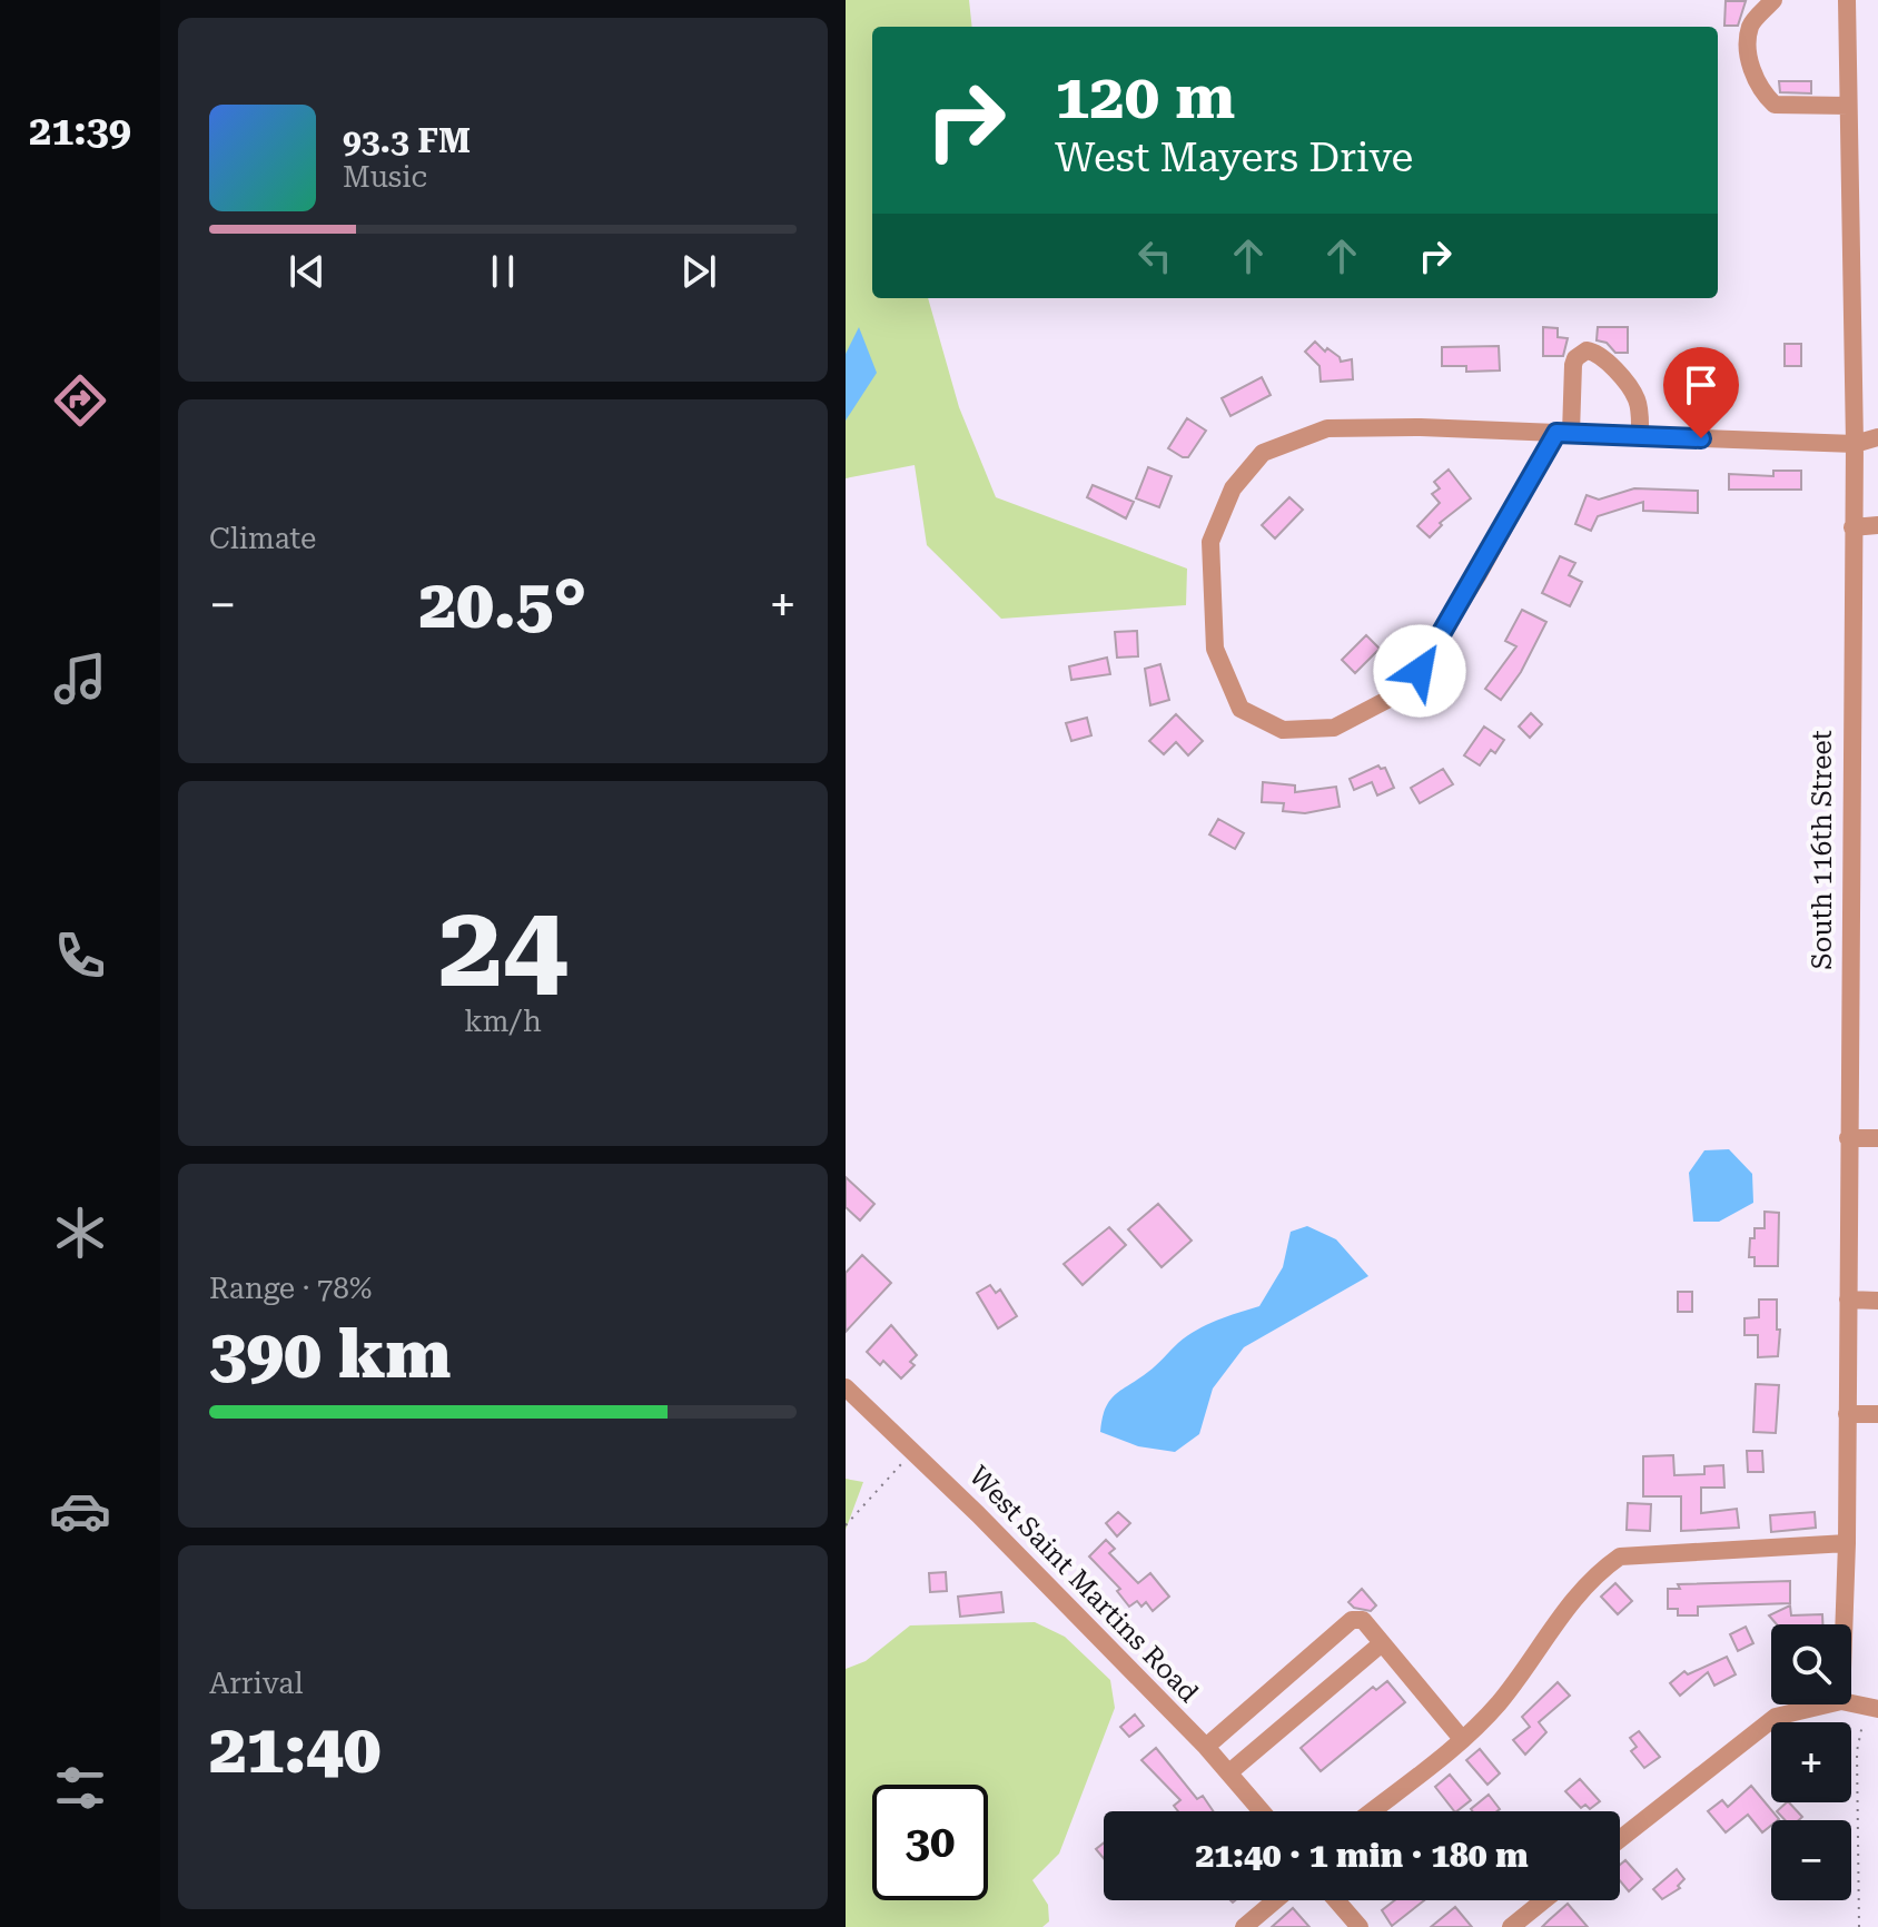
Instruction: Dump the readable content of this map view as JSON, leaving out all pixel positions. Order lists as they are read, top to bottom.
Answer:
{
  "streets": {
    "street": ["South 116th Street", "West Saint Martins Road"]
  },
  "page": {
    "tabs": "21:39",
    "turn": ["120 m", "West Mayers Drive"],
    "song": ["93.3 FM", "Music"],
    "tile": [
      "Climate",
      ["24", "km/h"],
      ["Range · 78%", "390 km"],
      ["Arrival", "21:40"]
    ],
    "heat": ["−", "20.5°", "+"],
    "map_buttons": ["+", "−"],
    "limit": "30",
    "trip": "21:40 · 1 min · 180 m"
  }
}
